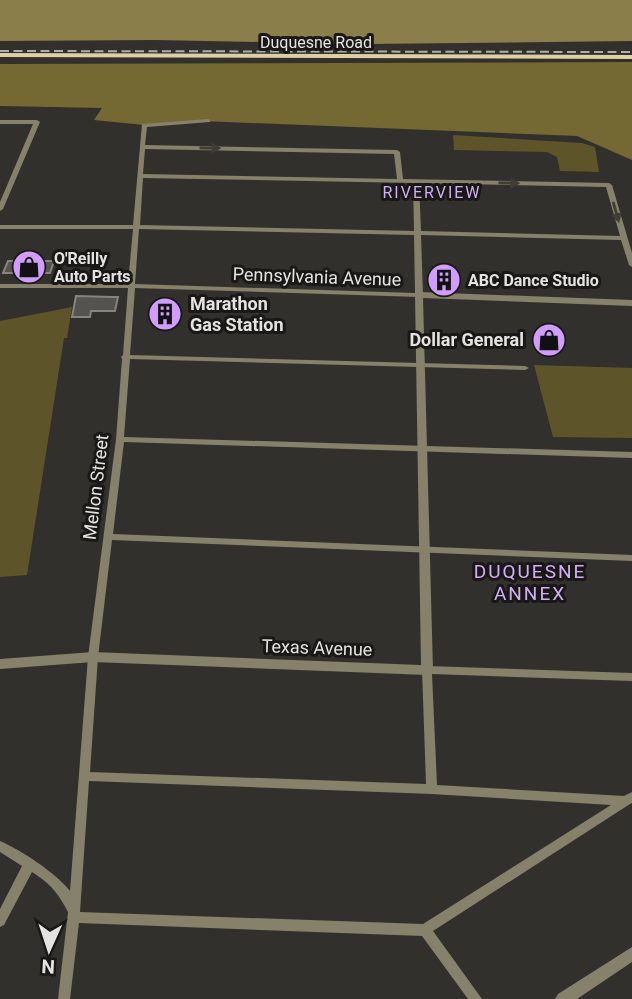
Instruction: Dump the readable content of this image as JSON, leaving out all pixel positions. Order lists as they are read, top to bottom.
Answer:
{
  "streets": {
    "main road": ["Duquesne Road"],
    "street": ["Pennsylvania Avenue", "Mellon Street", "Texas Avenue"]
  },
  "crossings": [
    ["Pennsylvania Avenue", "Mellon Street"],
    ["Mellon Street", "Texas Avenue"]
  ],
  "districts": ["RIVERVIEW", "DUQUESNE ANNEX"],
  "places": {
    "shop": ["O'Reilly Auto Parts", "Dollar General"],
    "building": ["ABC Dance Studio", "Marathon Gas Station"]
  },
  "north": "bottom"
}
